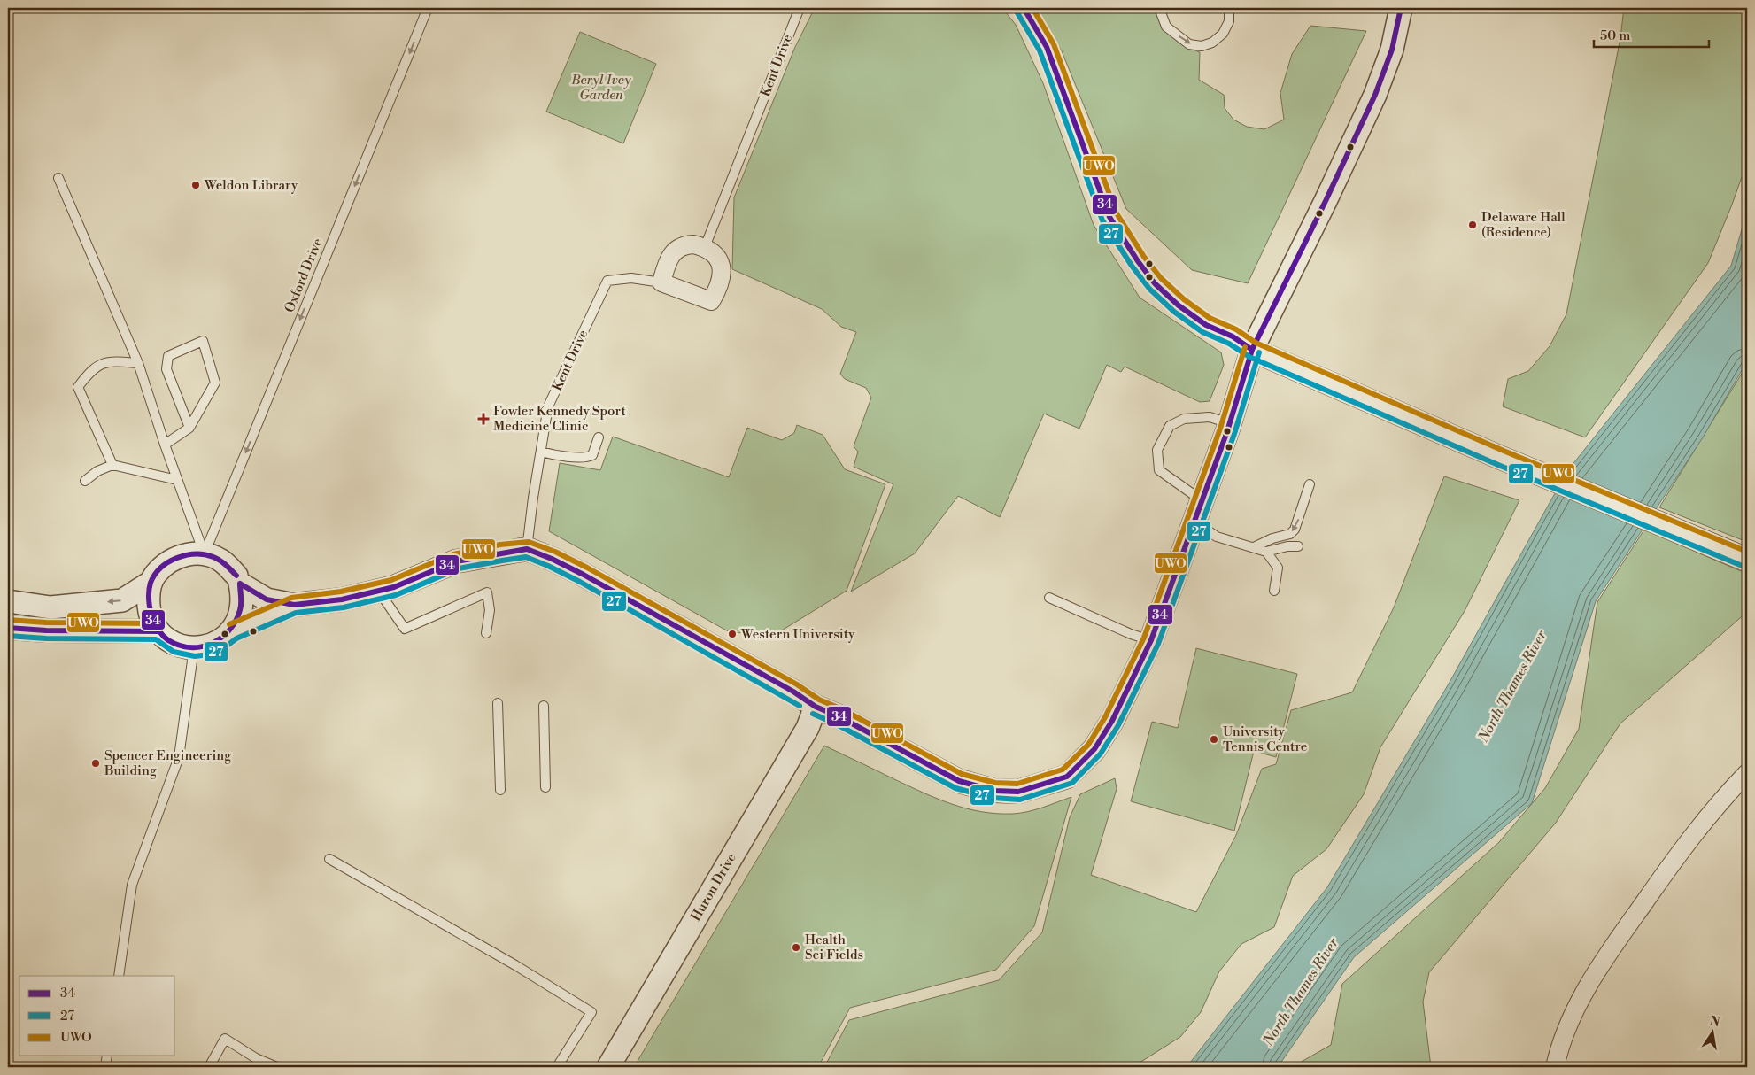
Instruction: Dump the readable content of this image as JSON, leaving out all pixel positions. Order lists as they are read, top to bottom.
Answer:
{
  "streets": {
    "street": ["Kent Drive", "Huron Drive"],
    "lane": ["Oxford Drive"]
  },
  "one_way": ["Oxford Drive"],
  "water": ["North Thames River"],
  "parks": ["Beryl Ivey Garden"],
  "places": {
    "other": [
      "Weldon Library",
      "Delaware Hall (Residence)",
      "Western University",
      "University Tennis Centre",
      "Spencer Engineering Building",
      "Health Sci Fields"
    ],
    "health": ["Fowler Kennedy Sport Medicine Clinic"]
  },
  "lines": ["transit line 34", "transit line UWO", "transit line 27"],
  "legend": ["34", "27", "UWO"],
  "scale_bar": "50 m",
  "north": "top"
}
